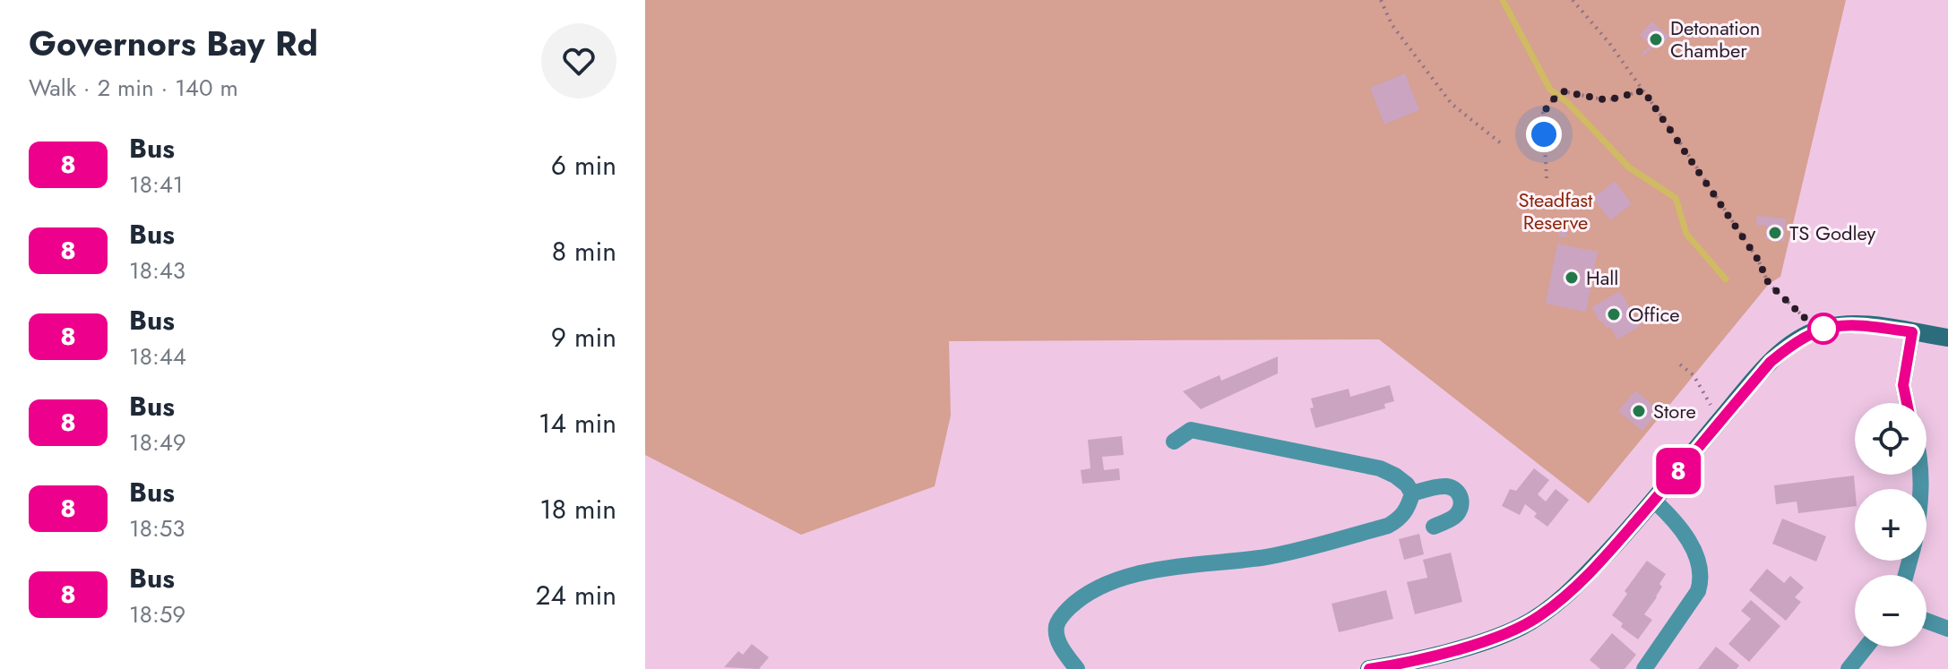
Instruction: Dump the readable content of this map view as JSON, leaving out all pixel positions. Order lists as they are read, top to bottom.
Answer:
{
  "parks": ["Steadfast Reserve"],
  "places": [
    "Detonation Chamber",
    "TS Godley",
    "Hall",
    "Office",
    "Store"
  ],
  "lines": ["bus line 8"],
  "page": {
    "heading": ["Governors Bay Rd", "Walk · 2 min · 140 m"],
    "on_map": "8",
    "list": [
      {
        "mark": "8",
        "name": "Bus",
        "note": "18:41",
        "value": "6 min"
      },
      {
        "mark": "8",
        "name": "Bus",
        "note": "18:43",
        "value": "8 min"
      },
      {
        "mark": "8",
        "name": "Bus",
        "note": "18:44",
        "value": "9 min"
      },
      {
        "mark": "8",
        "name": "Bus",
        "note": "18:49",
        "value": "14 min"
      },
      {
        "mark": "8",
        "name": "Bus",
        "note": "18:53",
        "value": "18 min"
      },
      {
        "mark": "8",
        "name": "Bus",
        "note": "18:59",
        "value": "24 min"
      }
    ],
    "map_buttons": ["+", "−"]
  }
}
